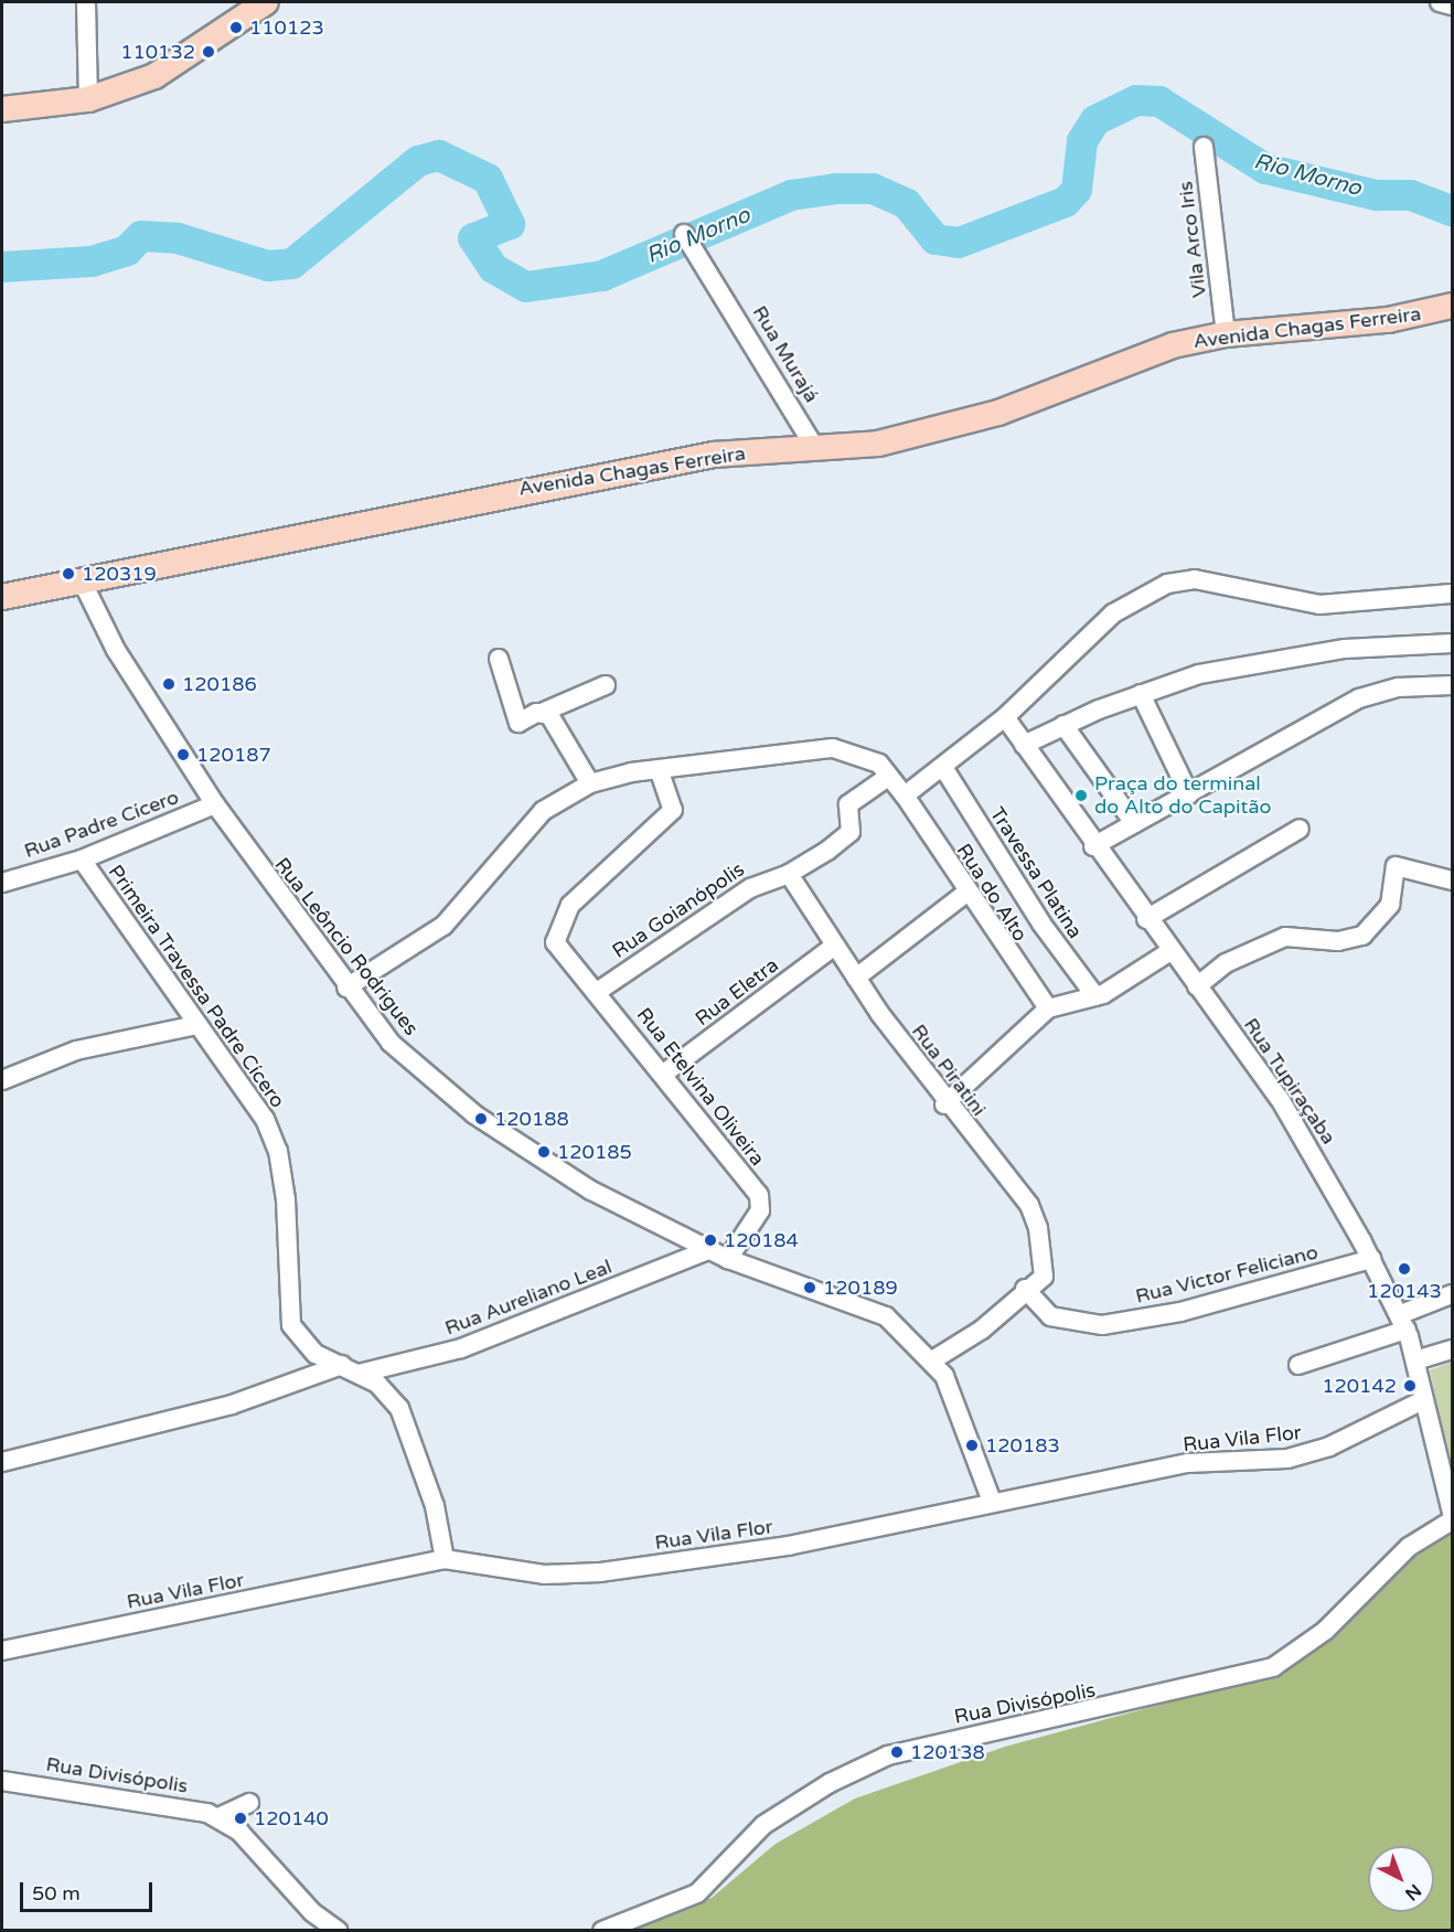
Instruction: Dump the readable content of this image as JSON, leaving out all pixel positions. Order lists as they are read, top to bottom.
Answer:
{
  "streets": {
    "street": [
      "Vila Arco Iris",
      "Avenida Chagas Ferreira",
      "Rua Murajá",
      "Rua Padre Cícero",
      "Travessa Platina",
      "Rua do Alto",
      "Rua Goianópolis",
      "Rua Leôncio Rodrigues",
      "Primeira Travessa Padre Cícero",
      "Rua Eletra",
      "Rua Piratini",
      "Rua Tupiraçaba",
      "Rua Etelvina Oliveira",
      "Rua Victor Feliciano",
      "Rua Aureliano Leal",
      "Rua Vila Flor",
      "Rua Divisópolis"
    ]
  },
  "crossings": [
    ["Vila Arco Iris", "Avenida Chagas Ferreira"],
    ["Avenida Chagas Ferreira", "Rua Murajá"],
    ["Avenida Chagas Ferreira", "Rua Leôncio Rodrigues"],
    ["Rua Padre Cícero", "Rua Leôncio Rodrigues"],
    ["Rua Padre Cícero", "Primeira Travessa Padre Cícero"],
    ["Rua do Alto", "Rua Goianópolis"],
    ["Rua do Alto", "Rua Leôncio Rodrigues"],
    ["Rua do Alto", "Rua Etelvina Oliveira"],
    ["Rua Goianópolis", "Rua Piratini"],
    ["Rua Goianópolis", "Rua Etelvina Oliveira"],
    ["Rua Leôncio Rodrigues", "Rua Etelvina Oliveira"],
    ["Rua Leôncio Rodrigues", "Rua Aureliano Leal"],
    ["Rua Leôncio Rodrigues", "Rua Vila Flor"],
    ["Primeira Travessa Padre Cícero", "Rua Aureliano Leal"],
    ["Primeira Travessa Padre Cícero", "Rua Vila Flor"],
    ["Rua Eletra", "Rua Piratini"],
    ["Rua Eletra", "Rua Etelvina Oliveira"],
    ["Rua Piratini", "Rua Victor Feliciano"],
    ["Rua Tupiraçaba", "Rua Victor Feliciano"],
    ["Rua Tupiraçaba", "Rua Vila Flor"]
  ],
  "water": ["Rio Morno"],
  "places": [
    "110123",
    "110132",
    "120319",
    "120186",
    "120187",
    "Praça do terminal do Alto do Capitão",
    "120188",
    "120185",
    "120184",
    "120143",
    "120189",
    "120142",
    "120183",
    "120138",
    "120140"
  ],
  "scale_bar": "50 m",
  "north": "bottom right"
}
